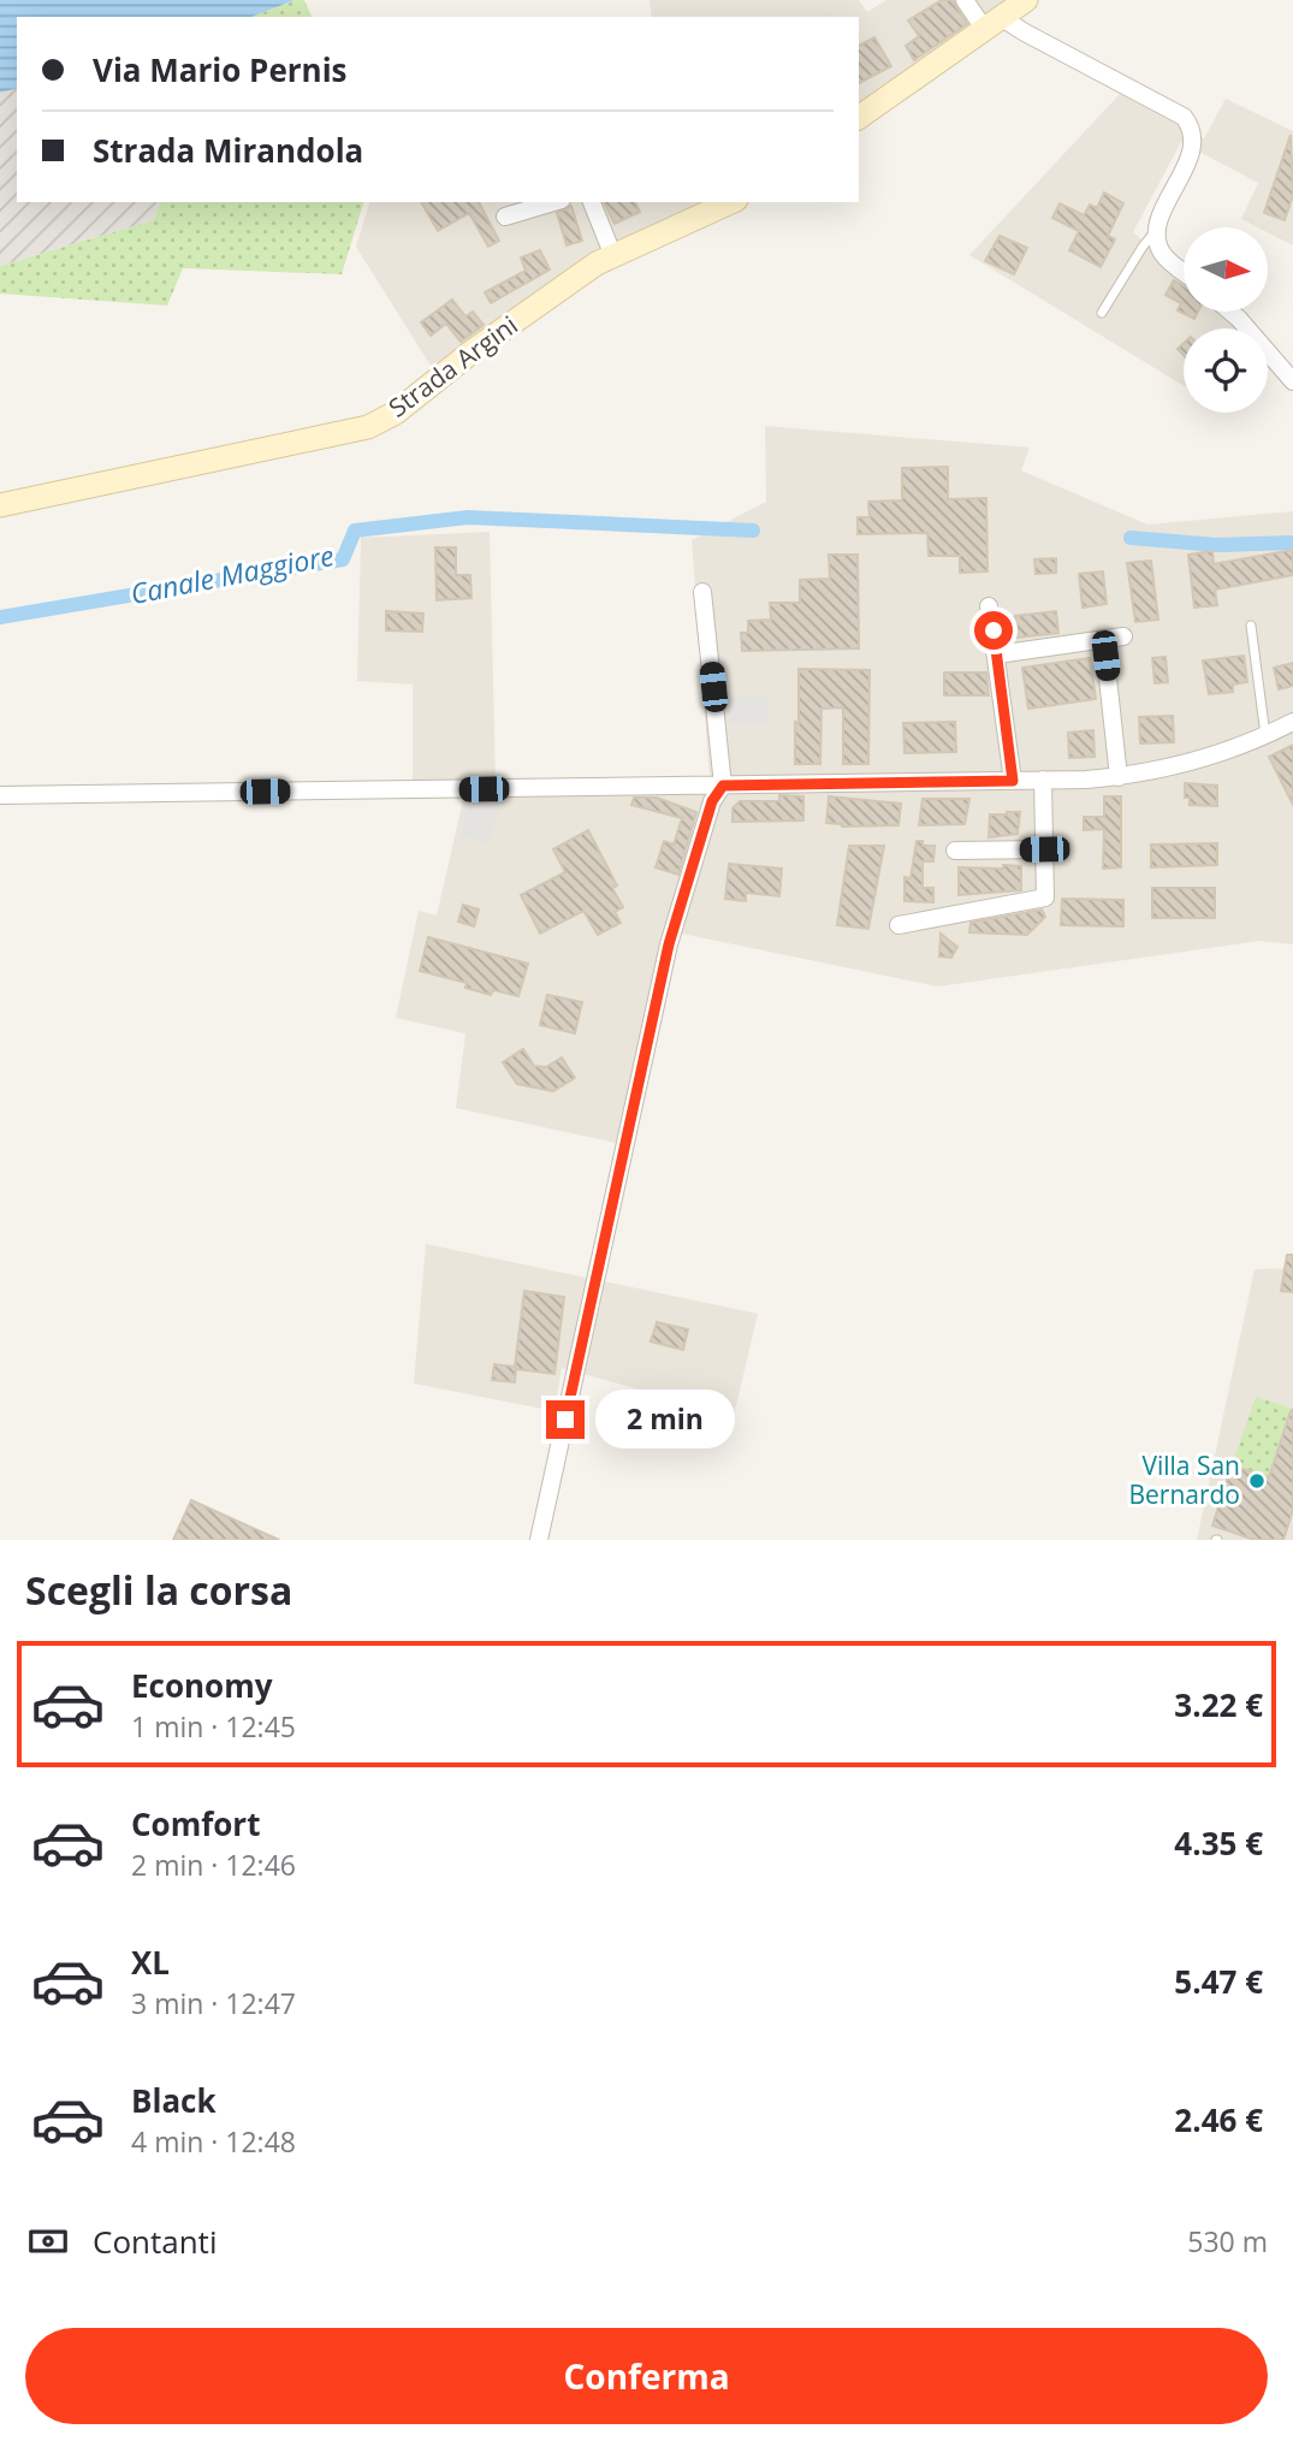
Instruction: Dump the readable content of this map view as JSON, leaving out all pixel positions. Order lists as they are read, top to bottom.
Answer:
{
  "streets": {
    "main road": ["Strada Argini"]
  },
  "water": ["Canale Maggiore"],
  "places": ["Villa San Bernardo"],
  "north": "right",
  "page": {
    "banner": ["Via Mario Pernis", "Strada Mirandola"],
    "bubble": "2 min",
    "heading": "Scegli la corsa",
    "list": [
      {
        "name": "Economy",
        "note": "1 min · 12:45",
        "value": "3.22 €"
      },
      {
        "name": "Comfort",
        "note": "2 min · 12:46",
        "value": "4.35 €"
      },
      {
        "name": "XL",
        "note": "3 min · 12:47",
        "value": "5.47 €"
      },
      {
        "name": "Black",
        "note": "4 min · 12:48",
        "value": "2.46 €"
      }
    ],
    "pay": ["Contanti", "530 m"],
    "buttons": "Conferma"
  }
}
